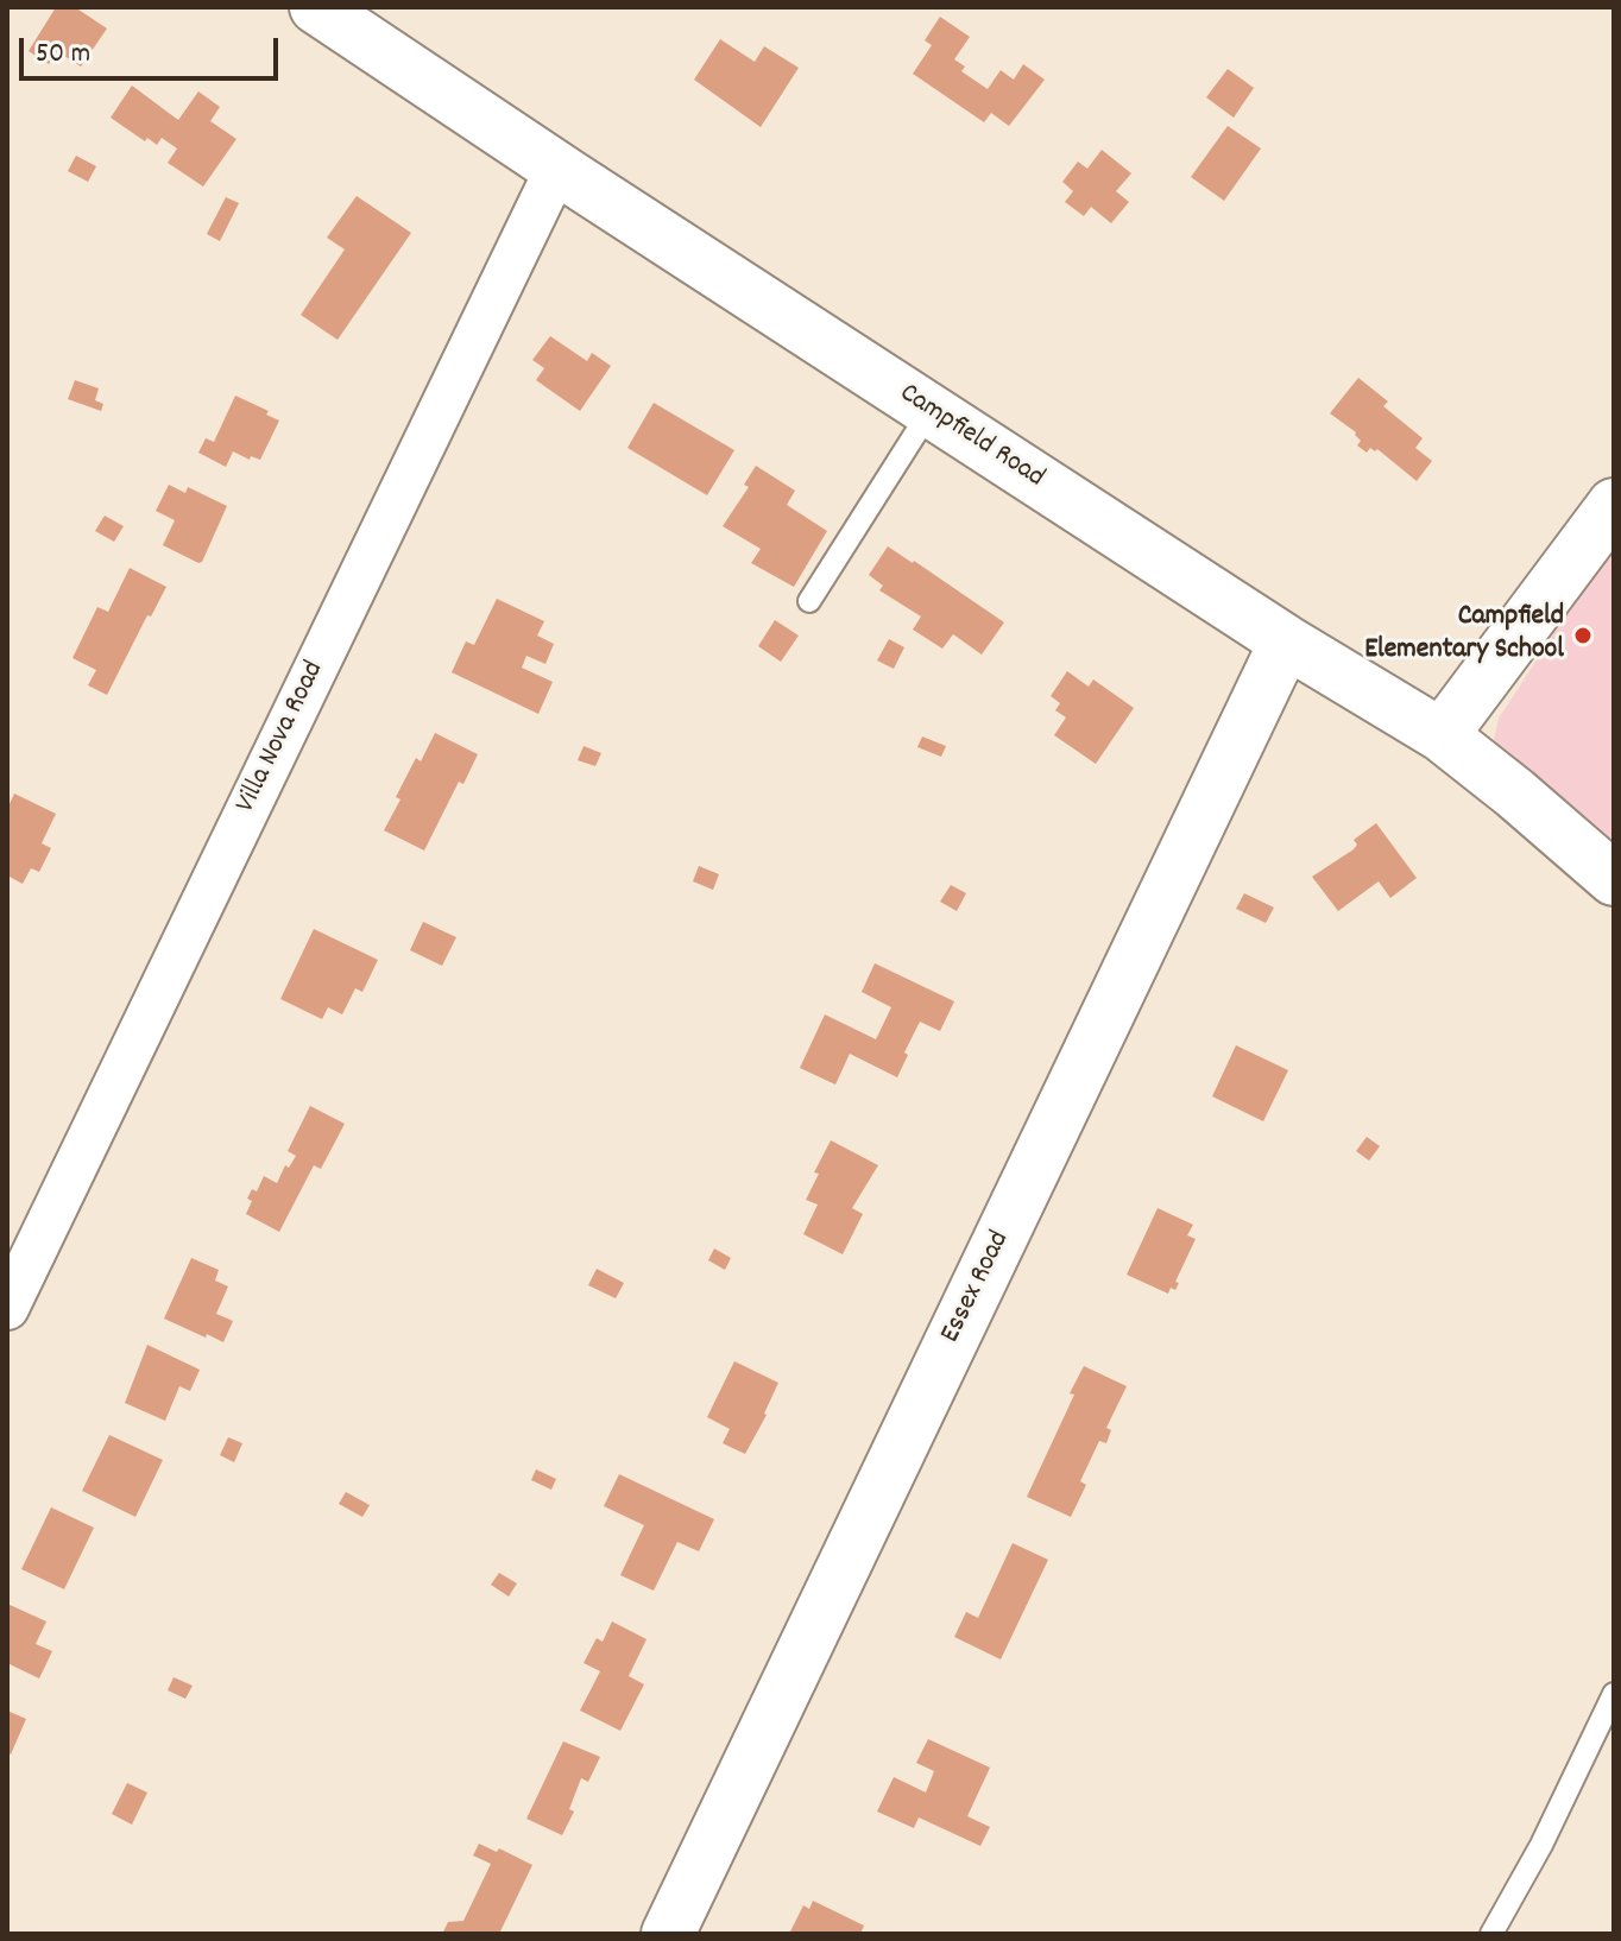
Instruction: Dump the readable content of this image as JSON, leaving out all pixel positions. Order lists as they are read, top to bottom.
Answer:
{
  "streets": {
    "street": ["Campfield Road", "Villa Nova Road", "Essex Road"]
  },
  "crossings": [
    ["Campfield Road", "Villa Nova Road"],
    ["Campfield Road", "Essex Road"]
  ],
  "places": ["Campfield Elementary School"],
  "scale_bar": "50 m"
}
